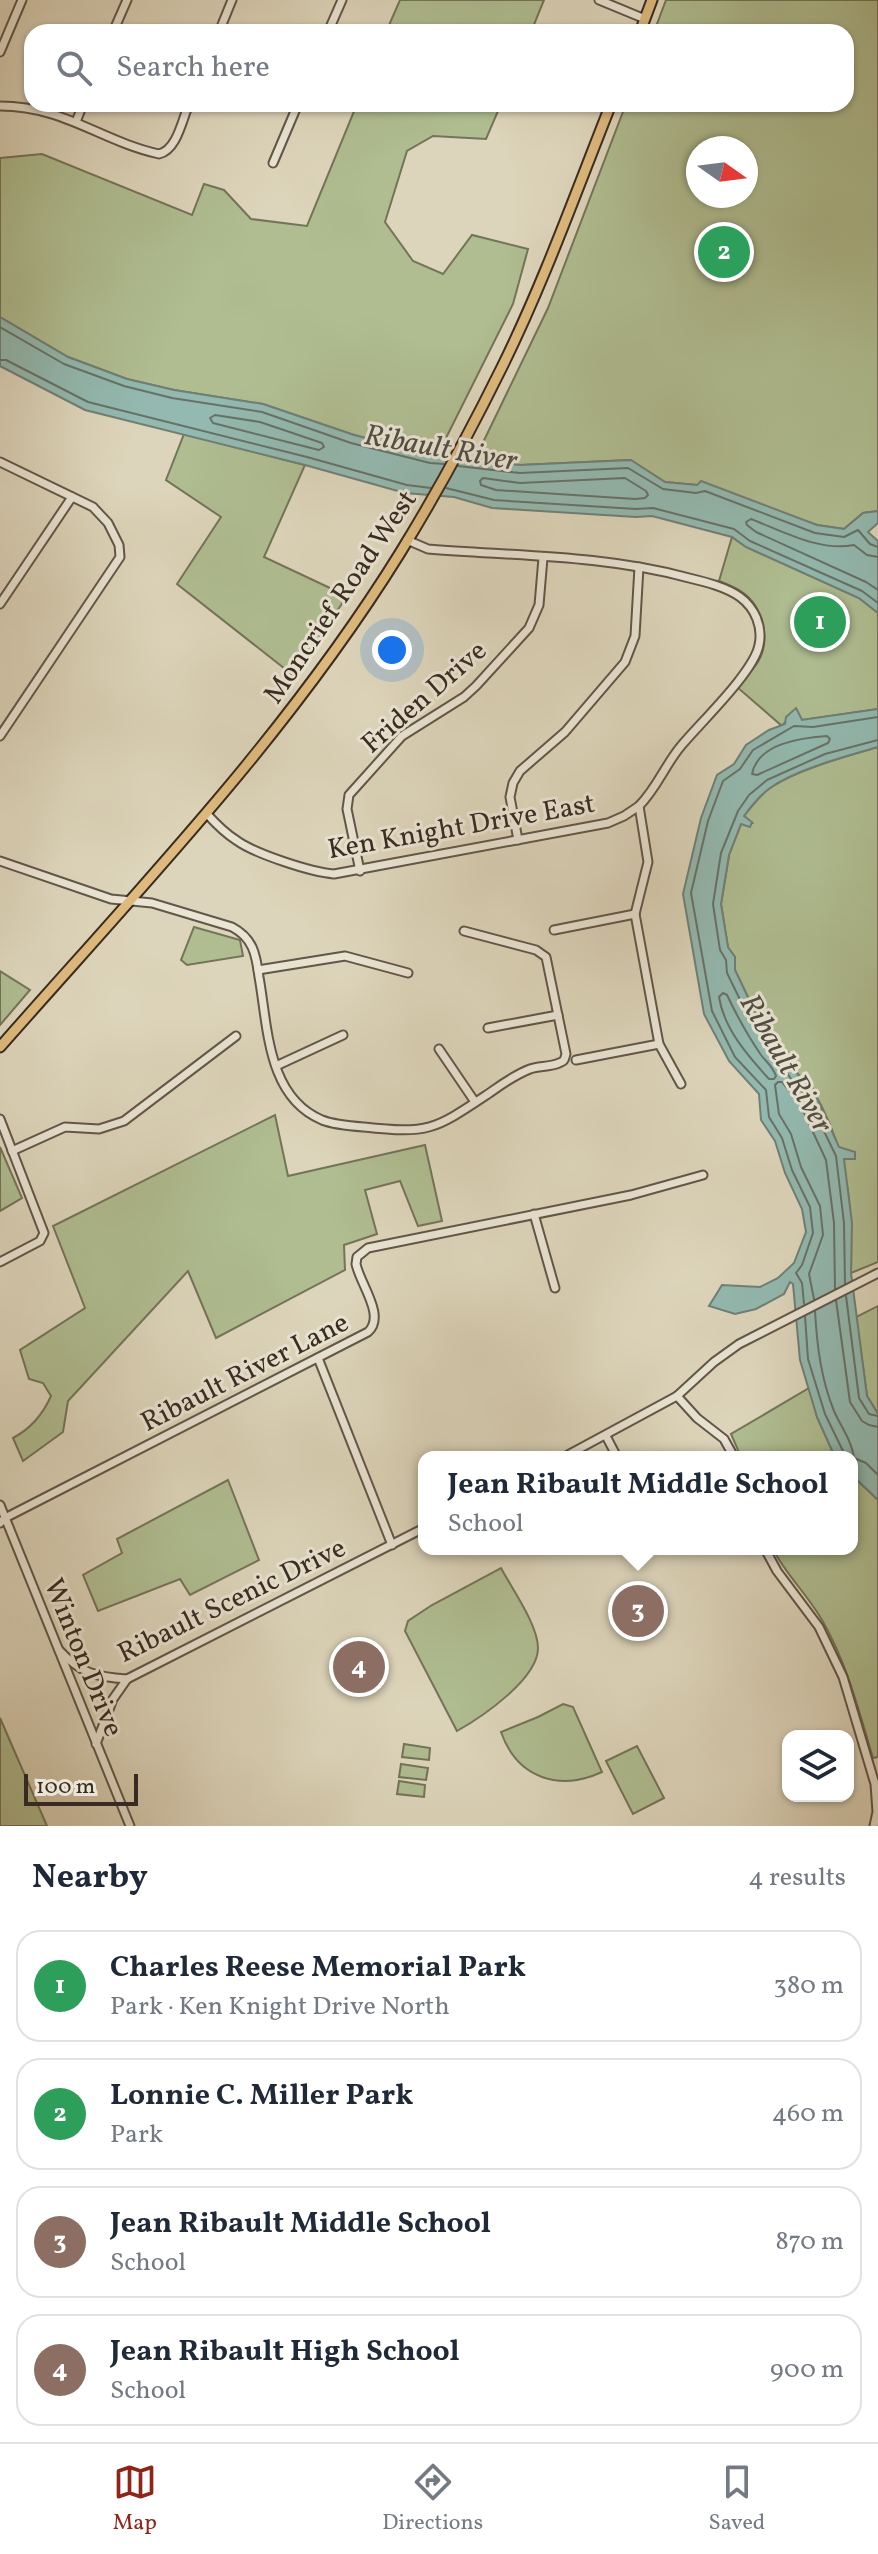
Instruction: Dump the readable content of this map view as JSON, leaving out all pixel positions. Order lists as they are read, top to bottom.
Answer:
{
  "streets": {
    "main road": ["Moncrief Road West"],
    "street": [
      "Friden Drive",
      "Ken Knight Drive East",
      "Ribault River Lane",
      "Ribault Scenic Drive",
      "Winton Drive"
    ]
  },
  "crossings": [
    ["Moncrief Road West", "Ken Knight Drive East"],
    ["Friden Drive", "Ken Knight Drive East"],
    ["Ribault River Lane", "Winton Drive"],
    ["Ribault Scenic Drive", "Winton Drive"]
  ],
  "water": ["Ribault River"],
  "scale_bar": "100 m",
  "north": "right",
  "page": {
    "search": "Search here",
    "pins": [
      "2",
      "1",
      "3",
      "4"
    ],
    "popup": ["Jean Ribault Middle School", "School"],
    "scale": "100 m",
    "heading": ["Nearby", "4 results"],
    "list": [
      {
        "mark": "1",
        "name": "Charles Reese Memorial Park",
        "note": "Park · Ken Knight Drive North",
        "value": "380 m"
      },
      {
        "mark": "2",
        "name": "Lonnie C. Miller Park",
        "note": "Park",
        "value": "460 m"
      },
      {
        "mark": "3",
        "name": "Jean Ribault Middle School",
        "note": "School",
        "value": "870 m"
      },
      {
        "mark": "4",
        "name": "Jean Ribault High School",
        "note": "School",
        "value": "900 m"
      }
    ],
    "nav": ["Map", "Directions", "Saved"]
  }
}
